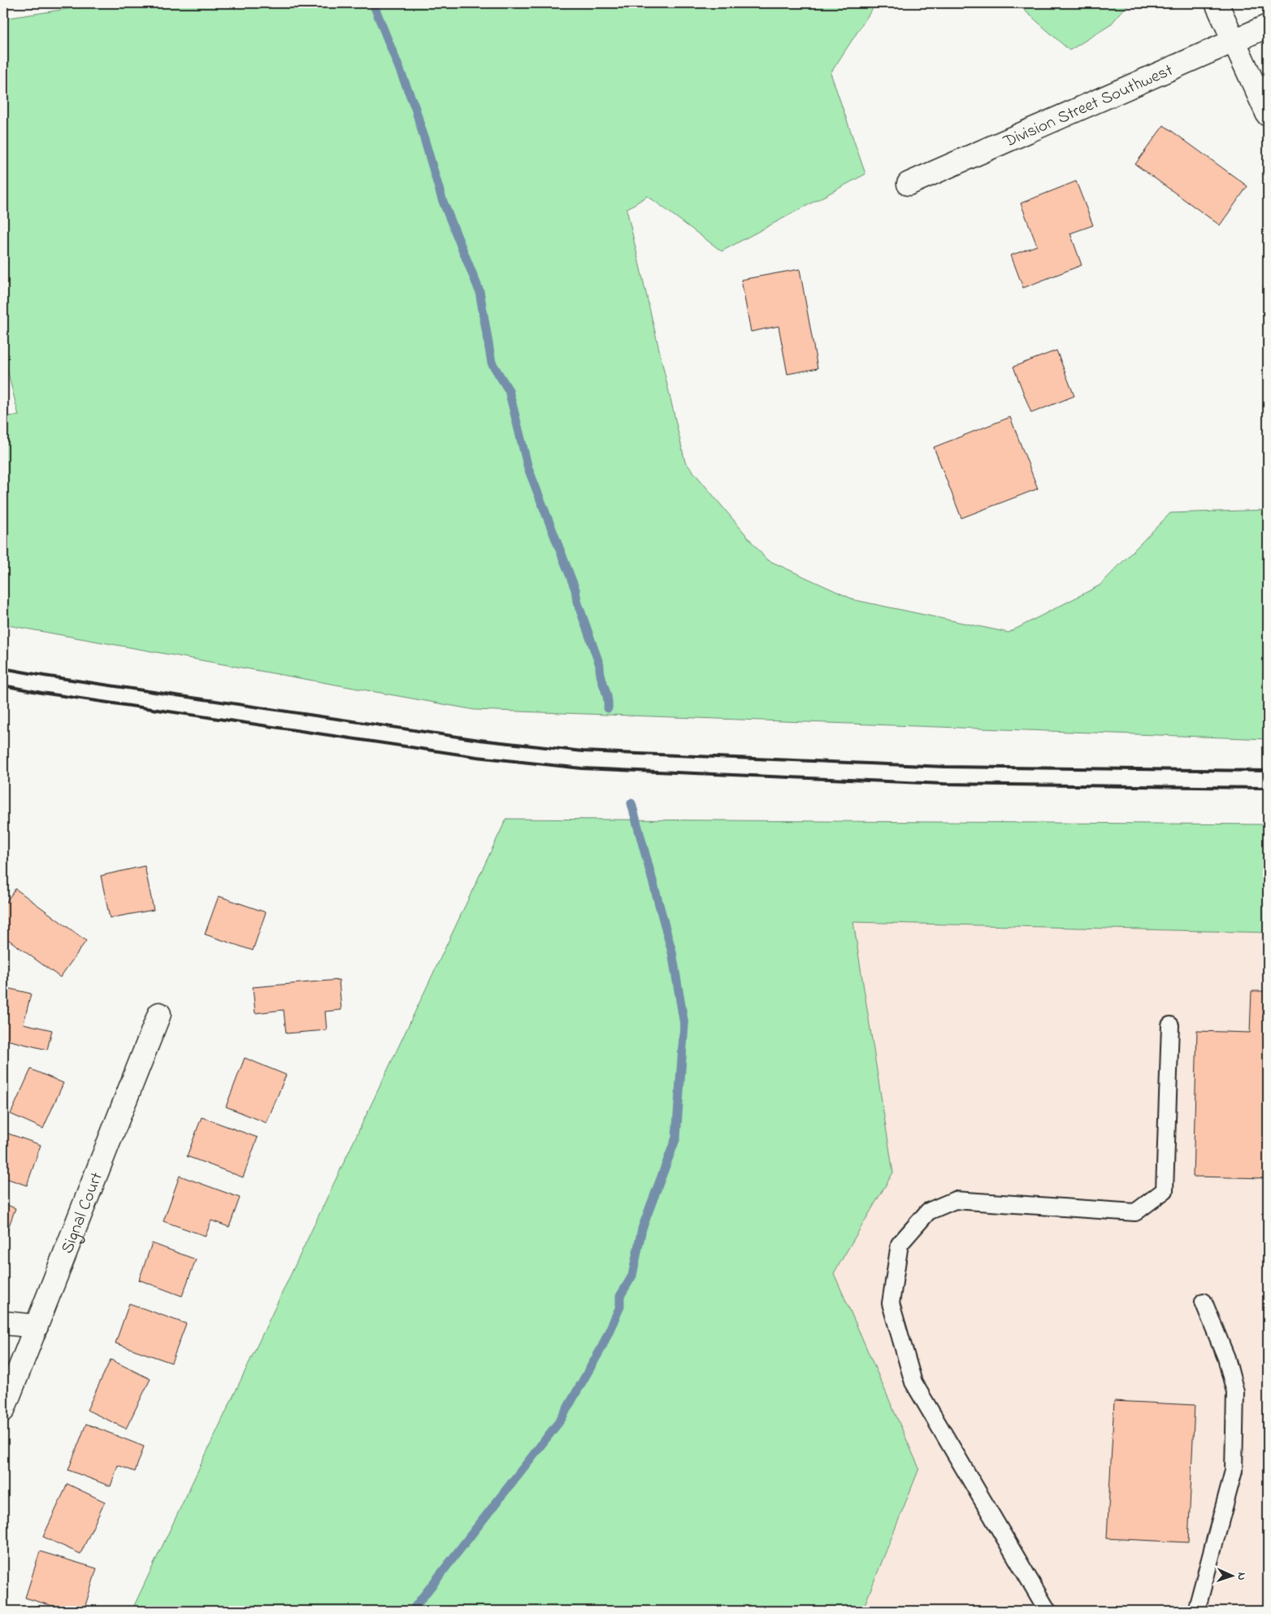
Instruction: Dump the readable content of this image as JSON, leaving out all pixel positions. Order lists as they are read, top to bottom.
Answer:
{
  "streets": {
    "street": ["Division Street Southwest", "Signal Court"]
  },
  "north": "right"
}
